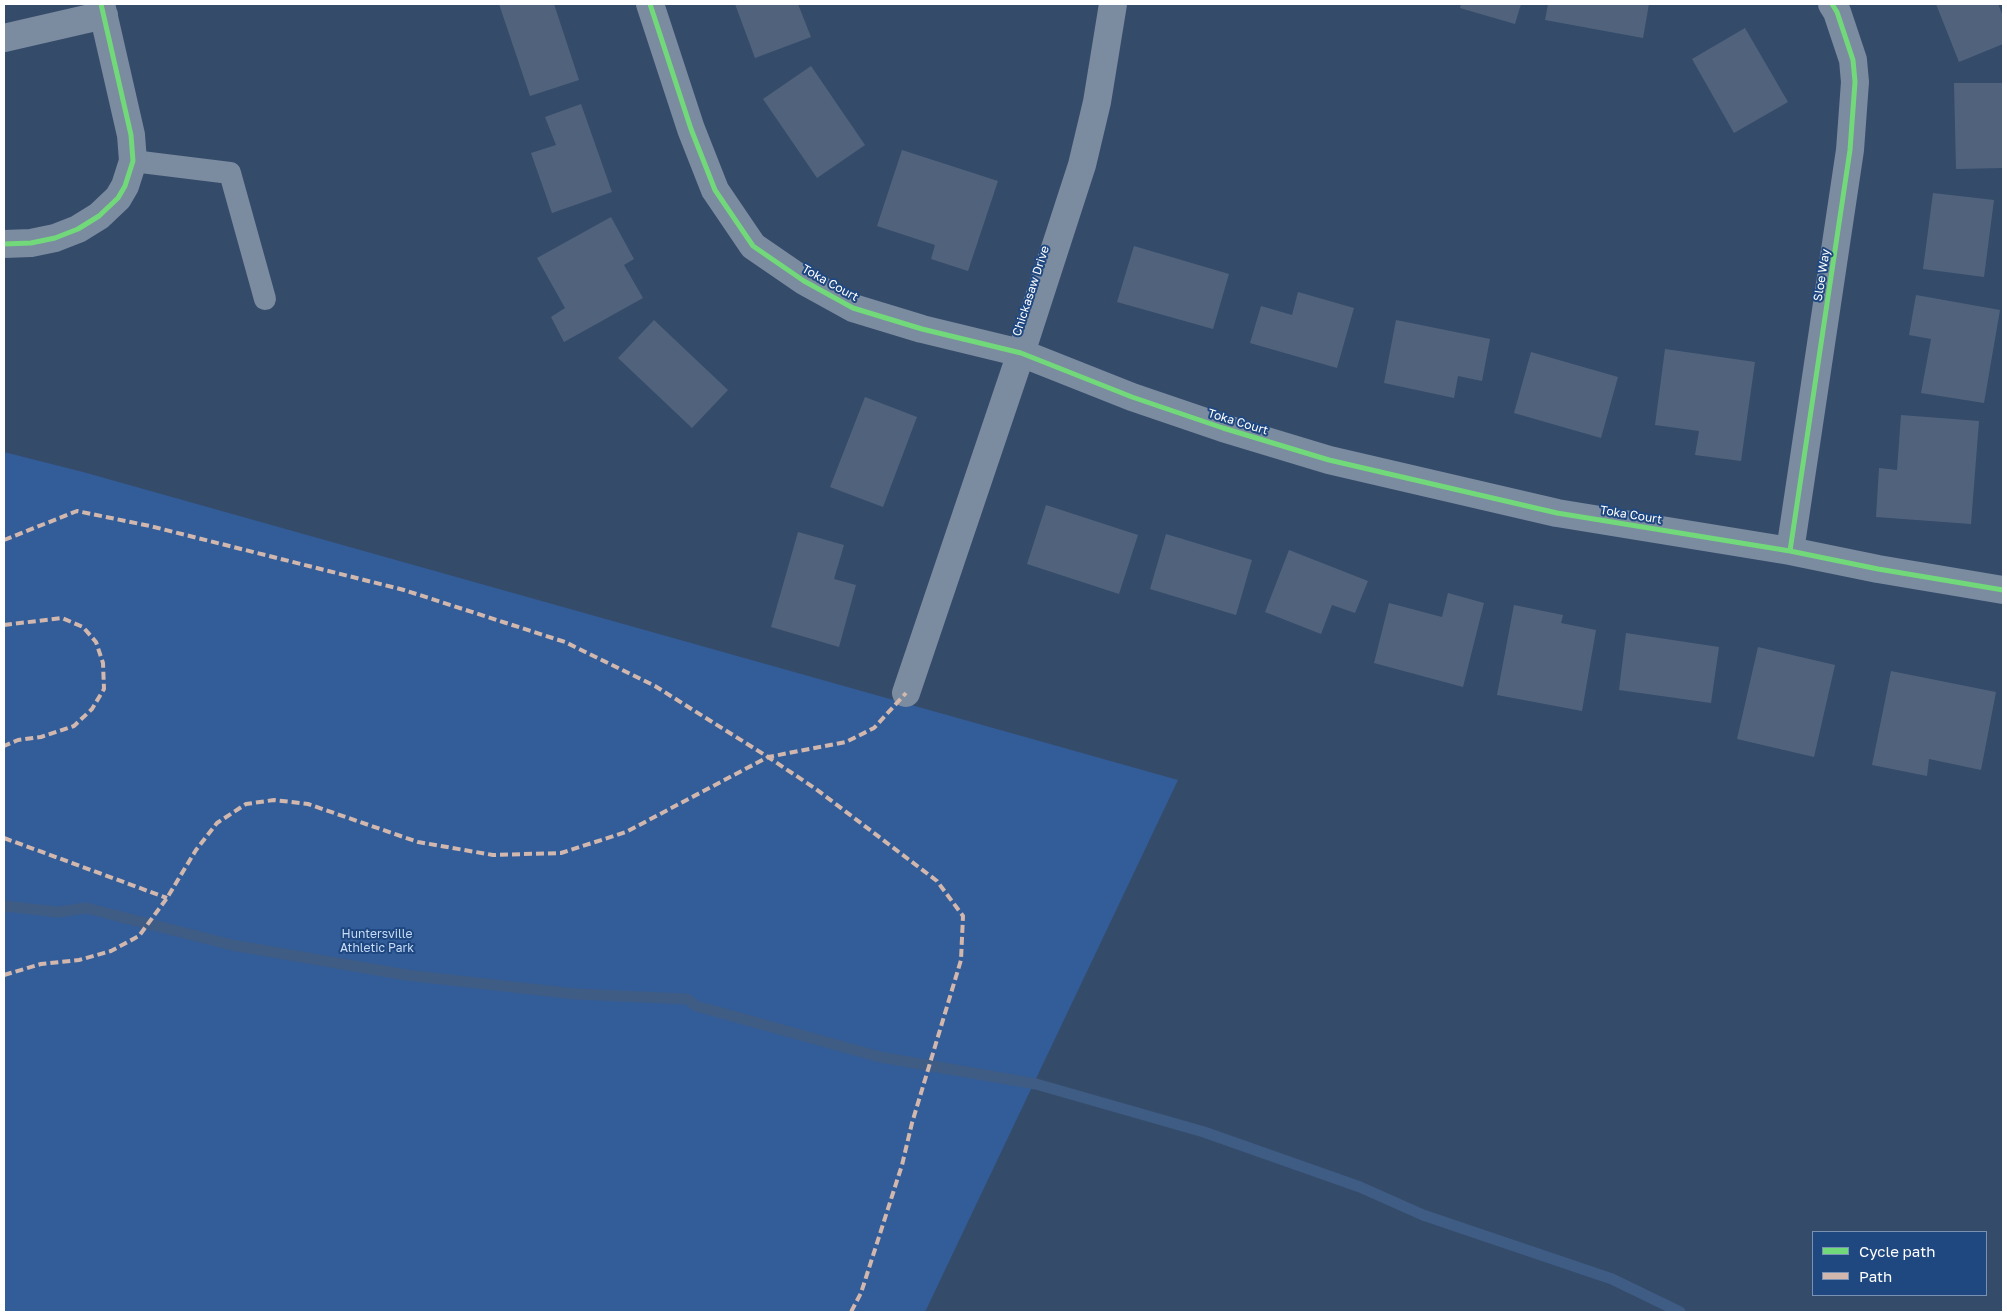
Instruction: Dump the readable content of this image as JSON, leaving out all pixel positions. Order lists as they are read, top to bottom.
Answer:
{
  "streets": {
    "street": ["Sloe Way", "Toka Court", "Chickasaw Drive"]
  },
  "crossings": [
    ["Sloe Way", "Toka Court"],
    ["Toka Court", "Chickasaw Drive"]
  ],
  "parks": ["Huntersville Athletic Park"],
  "legend": ["Cycle path", "Path"]
}
